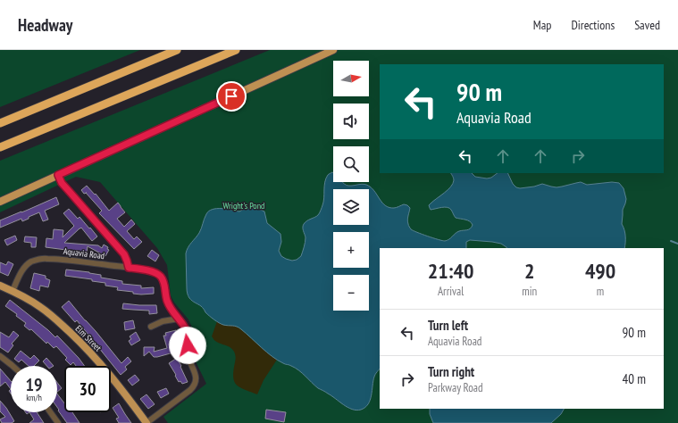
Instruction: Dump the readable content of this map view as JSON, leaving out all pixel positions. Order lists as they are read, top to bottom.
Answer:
{
  "streets": {
    "main road": ["Elm Street"],
    "street": ["Aquavia Road"]
  },
  "crossings": [
    ["Aquavia Road", "Elm Street"]
  ],
  "parks": ["Wright's Pond"],
  "north": "right",
  "page": {
    "header": "Headway",
    "nav": ["Map", "Directions", "Saved"],
    "map_buttons": ["+", "−"],
    "turn": ["90 m", "Aquavia Road"],
    "eta": [
      "21:40",
      "Arrival",
      "2",
      "min",
      "490",
      "m"
    ],
    "list": [
      {
        "name": "Turn left",
        "note": "Aquavia Road",
        "value": "90 m"
      },
      {
        "name": "Turn right",
        "note": "Parkway Road",
        "value": "40 m"
      }
    ],
    "speed": "19 km/h",
    "limit": "30"
  }
}
